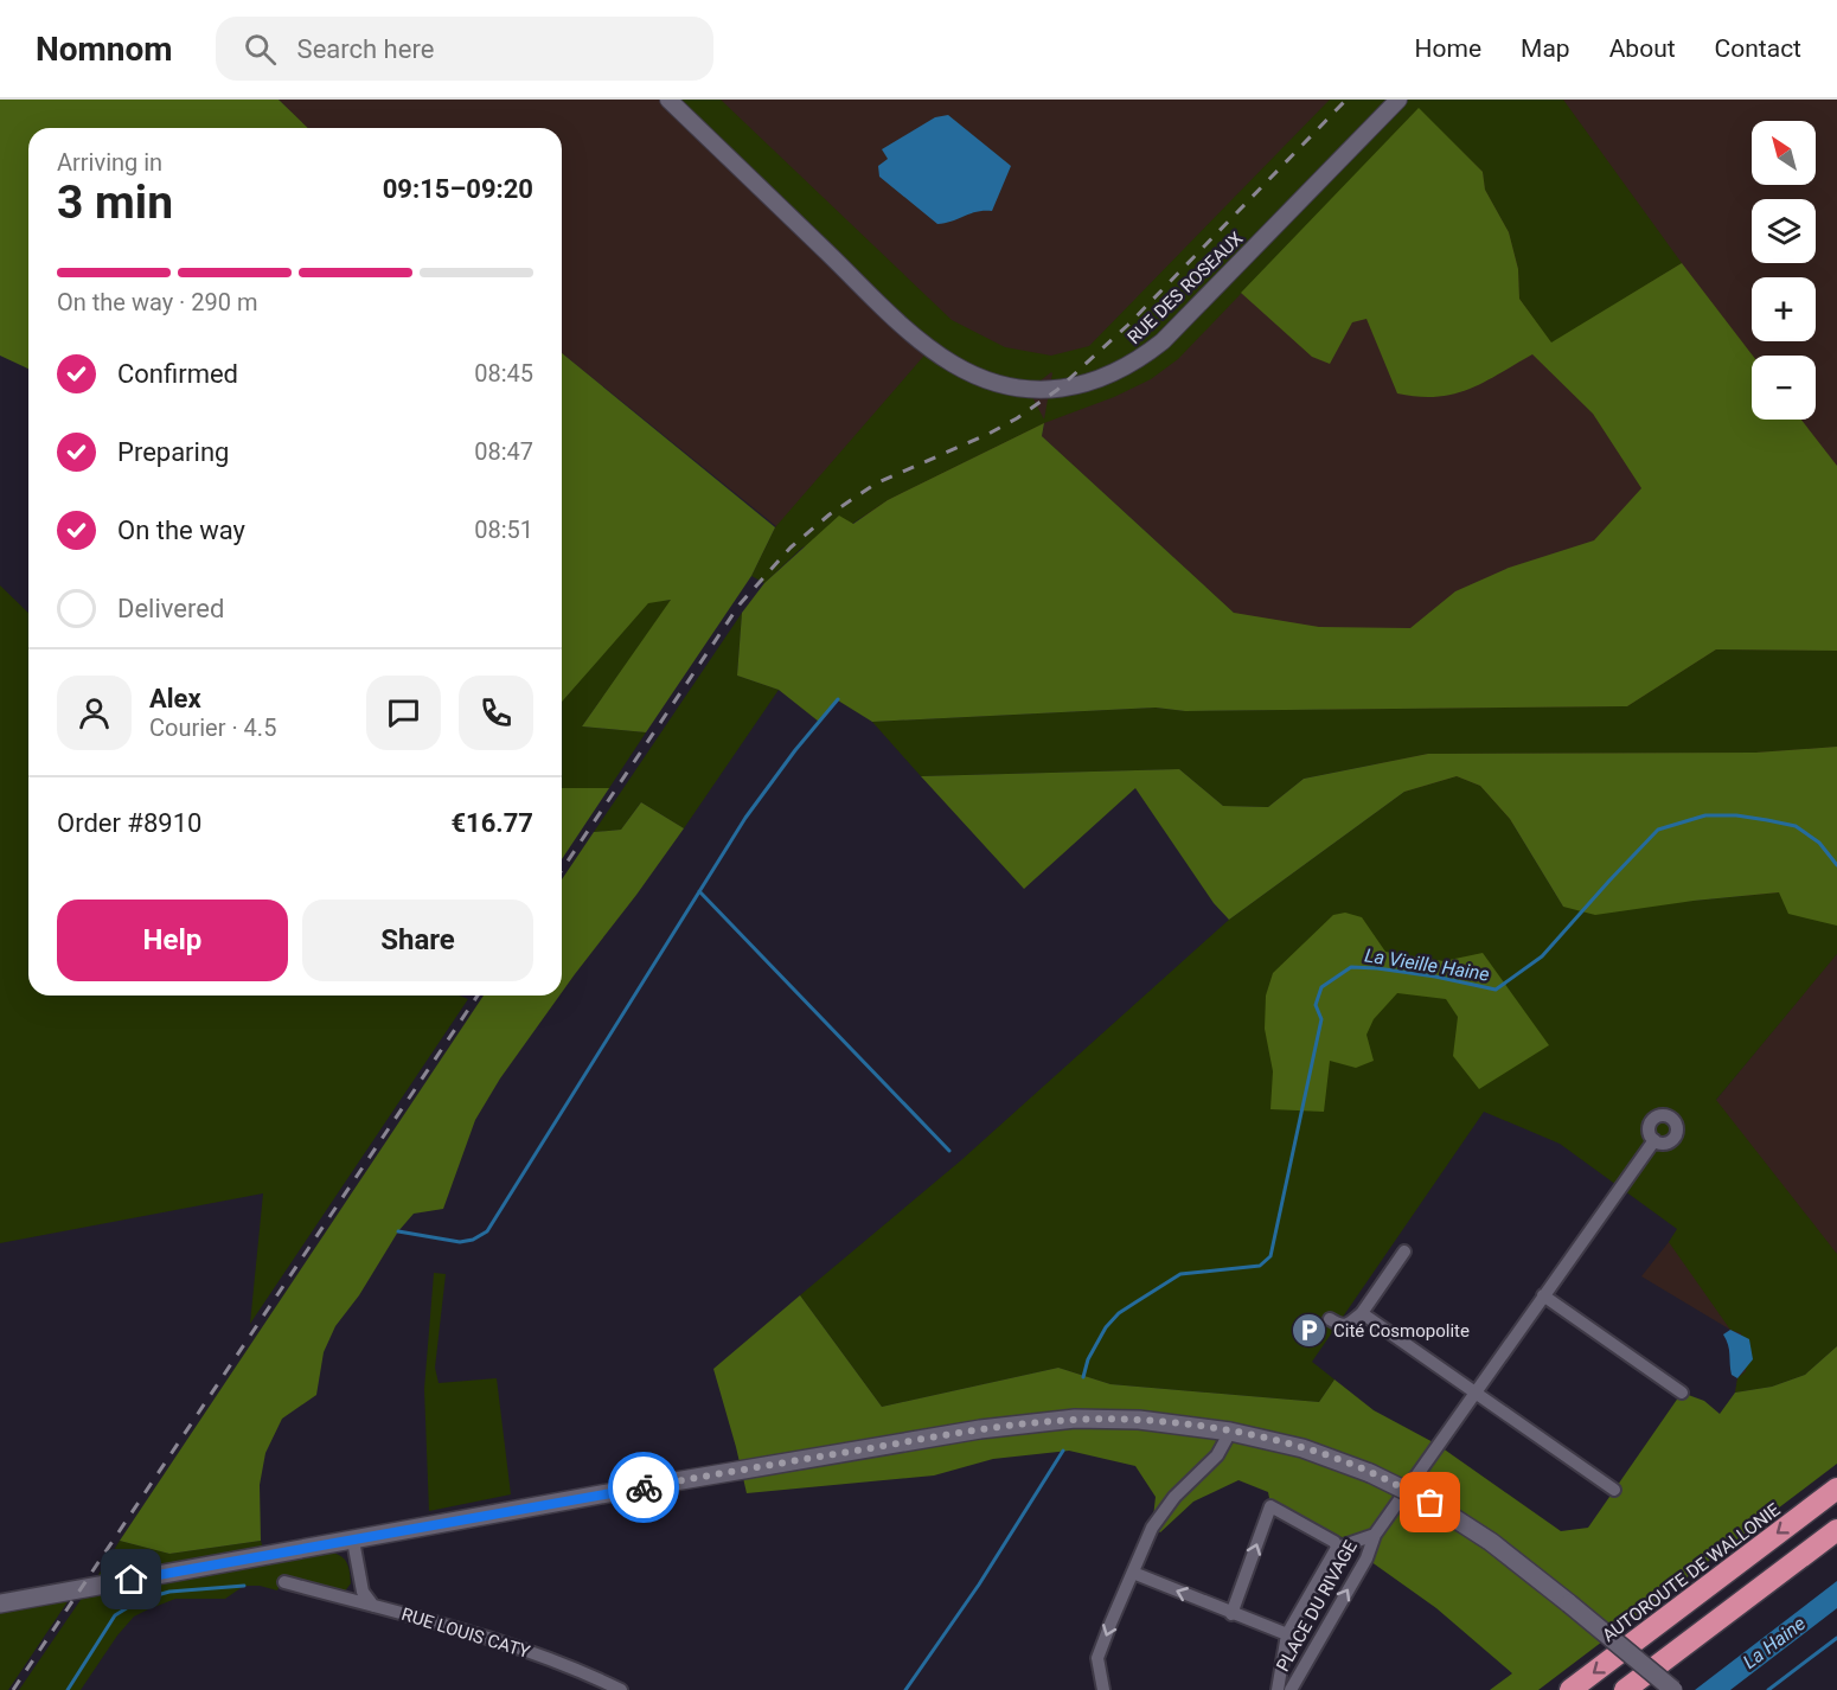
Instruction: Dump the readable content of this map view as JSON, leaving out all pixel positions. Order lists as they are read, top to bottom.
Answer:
{
  "streets": {
    "highway": ["AUTOROUTE DE WALLONIE"],
    "street": ["RUE DES ROSEAUX", "PLACE DU RIVAGE", "RUE LOUIS CATY"]
  },
  "water": ["La Vieille Haine", "La Haine"],
  "places": {
    "parking": ["Cité Cosmopolite"]
  },
  "north": "top left",
  "page": {
    "header": "Nomnom",
    "search": "Search here",
    "nav": [
      "Home",
      "Map",
      "About",
      "Contact"
    ],
    "map_buttons": ["+", "−"],
    "heading": ["3 min", "Arriving in", "09:15–09:20"],
    "panel": [
      "Alex",
      "Courier · 4.5",
      "Order #8910",
      "€16.77"
    ],
    "bar": "On the way · 290 m",
    "list": [
      ["Confirmed", "08:45"],
      ["Preparing", "08:47"],
      ["On the way", "08:51"],
      "Delivered"
    ],
    "buttons": ["Help", "Share"]
  }
}
